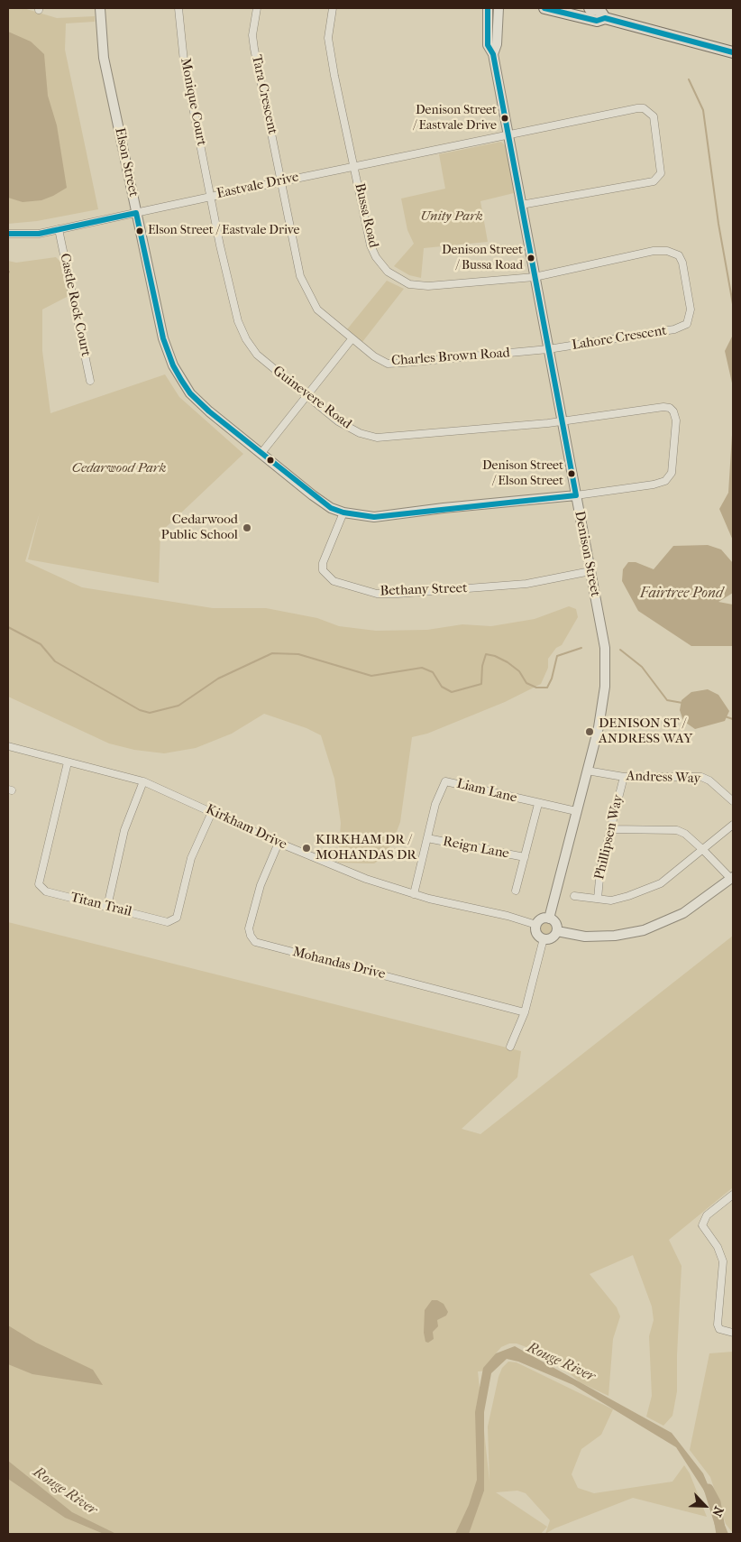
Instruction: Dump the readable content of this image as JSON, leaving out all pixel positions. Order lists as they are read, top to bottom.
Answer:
{
  "streets": {
    "street": [
      "Tara Crescent",
      "Monique Court",
      "Elson Street",
      "Eastvale Drive",
      "Bussa Road",
      "Castle Rock Court",
      "Lahore Crescent",
      "Charles Brown Road",
      "Guinevere Road",
      "Denison Street",
      "Bethany Street",
      "Andress Way",
      "Liam Lane",
      "Kirkham Drive",
      "Phillipsen Way",
      "Reign Lane",
      "Titan Trail",
      "Mohandas Drive"
    ]
  },
  "crossings": [
    ["Tara Crescent", "Eastvale Drive"],
    ["Tara Crescent", "Charles Brown Road"],
    ["Monique Court", "Eastvale Drive"],
    ["Monique Court", "Guinevere Road"],
    ["Elson Street", "Eastvale Drive"],
    ["Elson Street", "Guinevere Road"],
    ["Elson Street", "Denison Street"],
    ["Elson Street", "Bethany Street"],
    ["Eastvale Drive", "Bussa Road"],
    ["Eastvale Drive", "Castle Rock Court"],
    ["Eastvale Drive", "Charles Brown Road"],
    ["Eastvale Drive", "Guinevere Road"],
    ["Eastvale Drive", "Denison Street"],
    ["Bussa Road", "Lahore Crescent"],
    ["Bussa Road", "Denison Street"],
    ["Lahore Crescent", "Charles Brown Road"],
    ["Lahore Crescent", "Denison Street"],
    ["Charles Brown Road", "Denison Street"],
    ["Guinevere Road", "Denison Street"],
    ["Denison Street", "Bethany Street"],
    ["Denison Street", "Andress Way"],
    ["Denison Street", "Kirkham Drive"],
    ["Andress Way", "Phillipsen Way"],
    ["Liam Lane", "Kirkham Drive"],
    ["Liam Lane", "Reign Lane"],
    ["Kirkham Drive", "Titan Trail"],
    ["Kirkham Drive", "Mohandas Drive"]
  ],
  "water": ["Fairtree Pond", "Rouge River"],
  "parks": ["Unity Park", "Cedarwood Park"],
  "places": [
    "Denison Street / Eastvale Drive",
    "Elson Street / Eastvale Drive",
    "Denison Street / Bussa Road",
    "Denison Street / Elson Street",
    "Cedarwood Public School",
    "DENISON ST / ANDRESS WAY",
    "KIRKHAM DR / MOHANDAS DR"
  ],
  "north": "bottom right"
}
